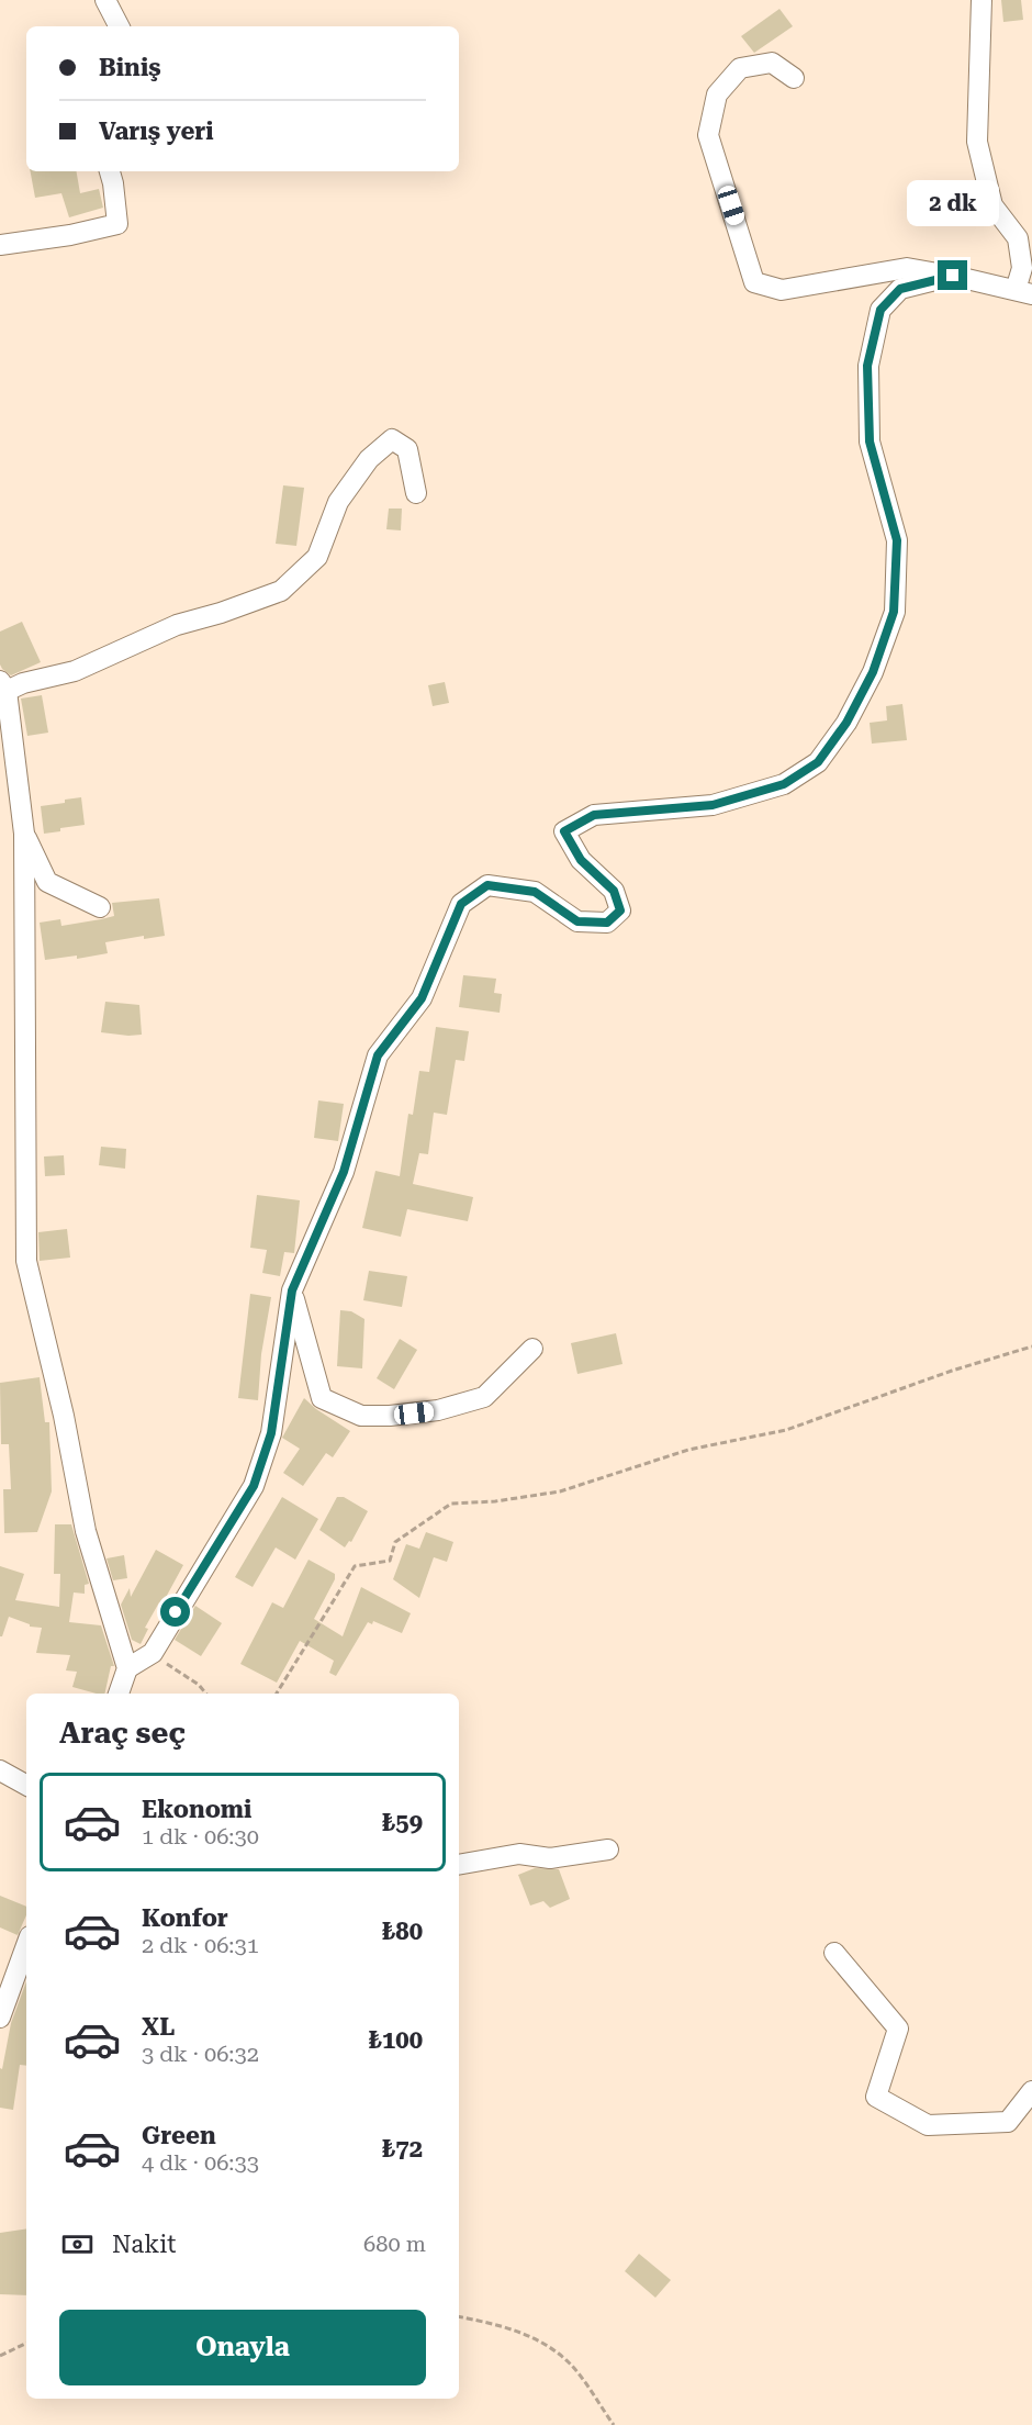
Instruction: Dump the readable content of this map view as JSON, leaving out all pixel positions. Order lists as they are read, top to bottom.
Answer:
{
  "page": {
    "banner": ["Biniş", "Varış yeri"],
    "bubble": "2 dk",
    "heading": "Araç seç",
    "list": [
      {
        "name": "Ekonomi",
        "note": "1 dk · 06:30",
        "value": "₺59"
      },
      {
        "name": "Konfor",
        "note": "2 dk · 06:31",
        "value": "₺80"
      },
      {
        "name": "XL",
        "note": "3 dk · 06:32",
        "value": "₺100"
      },
      {
        "name": "Green",
        "note": "4 dk · 06:33",
        "value": "₺72"
      }
    ],
    "pay": ["Nakit", "680 m"],
    "buttons": "Onayla"
  }
}
